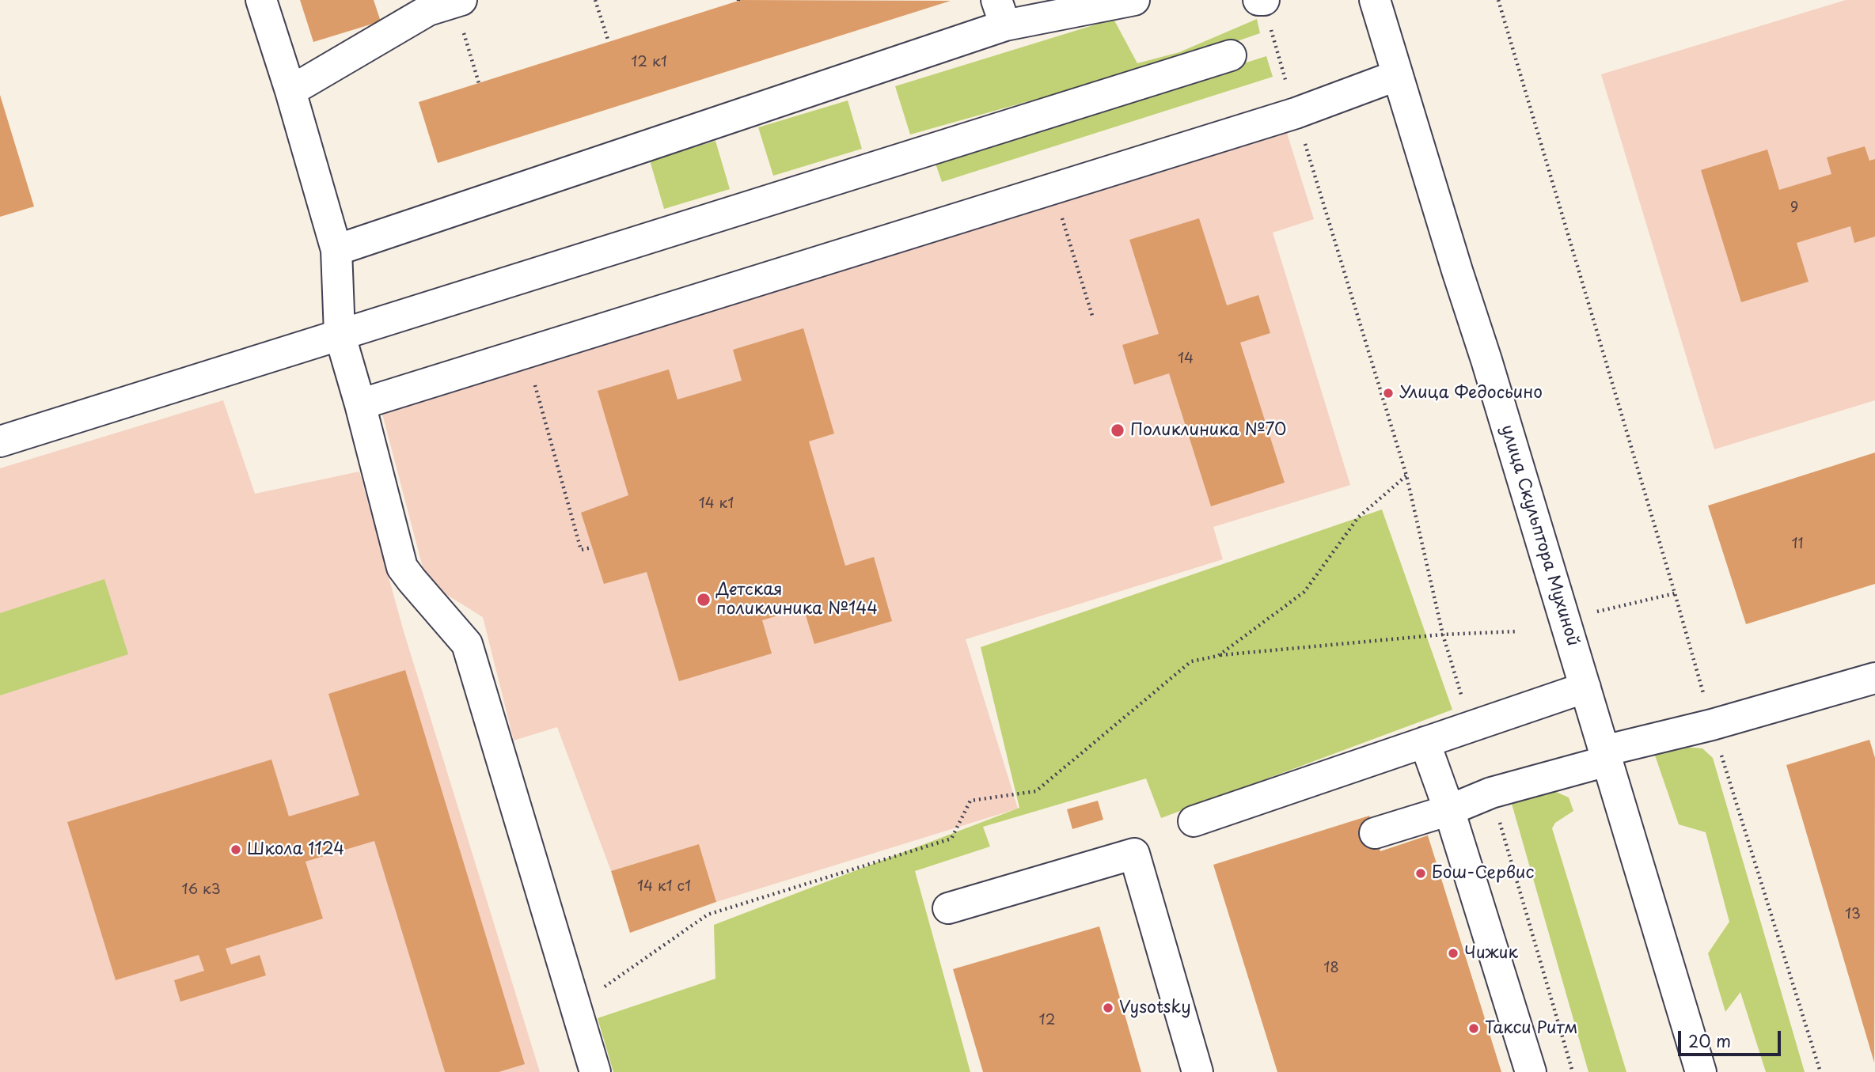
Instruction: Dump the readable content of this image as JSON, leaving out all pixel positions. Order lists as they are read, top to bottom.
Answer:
{
  "streets": {
    "street": ["улица Скульптора Мухиной"]
  },
  "places": [
    "Улица Федосьино",
    "Поликлиника №70",
    "Детская поликлиника №144",
    "Школа 1124",
    "Бош-Сервис",
    "Чижик",
    "Vysotsky",
    "Такси Ритм"
  ],
  "house_numbers": [
    "12 к1",
    "9",
    "14",
    "14 к1",
    "11",
    "14 к1 с1",
    "16 к3",
    "13",
    "18",
    "12"
  ],
  "scale_bar": "20 m"
}
